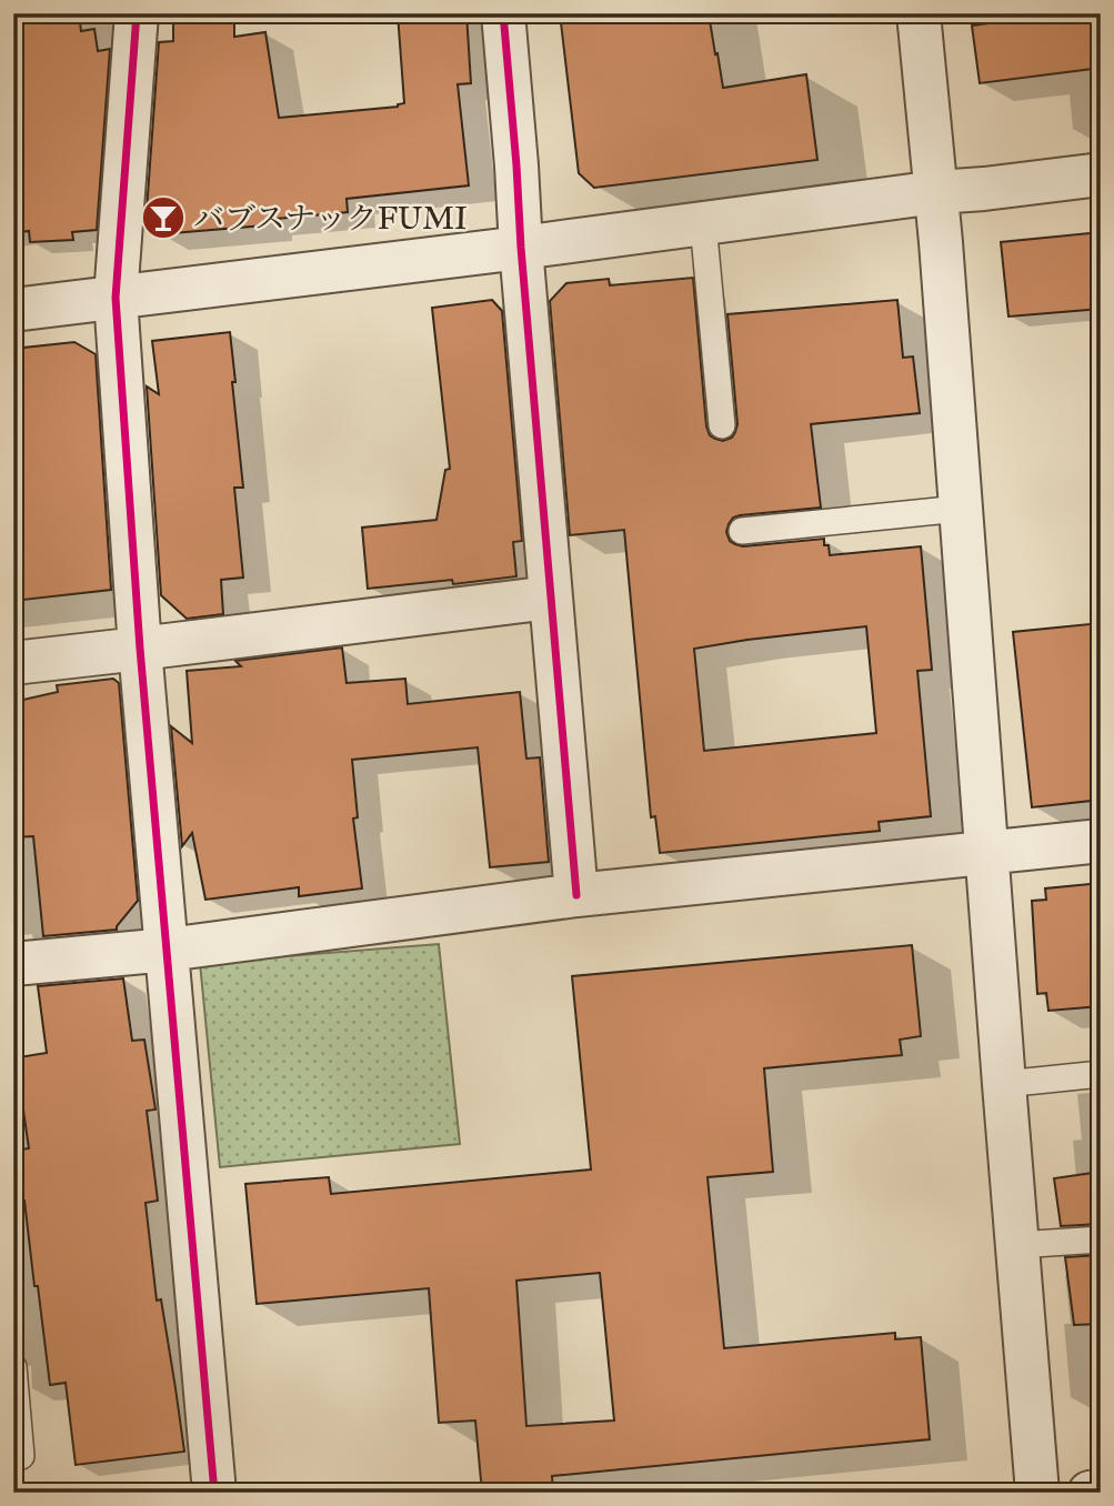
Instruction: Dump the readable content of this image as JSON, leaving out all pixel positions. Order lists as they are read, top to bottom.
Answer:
{
  "places": {
    "bar": ["バブスナックFUMI"]
  }
}
